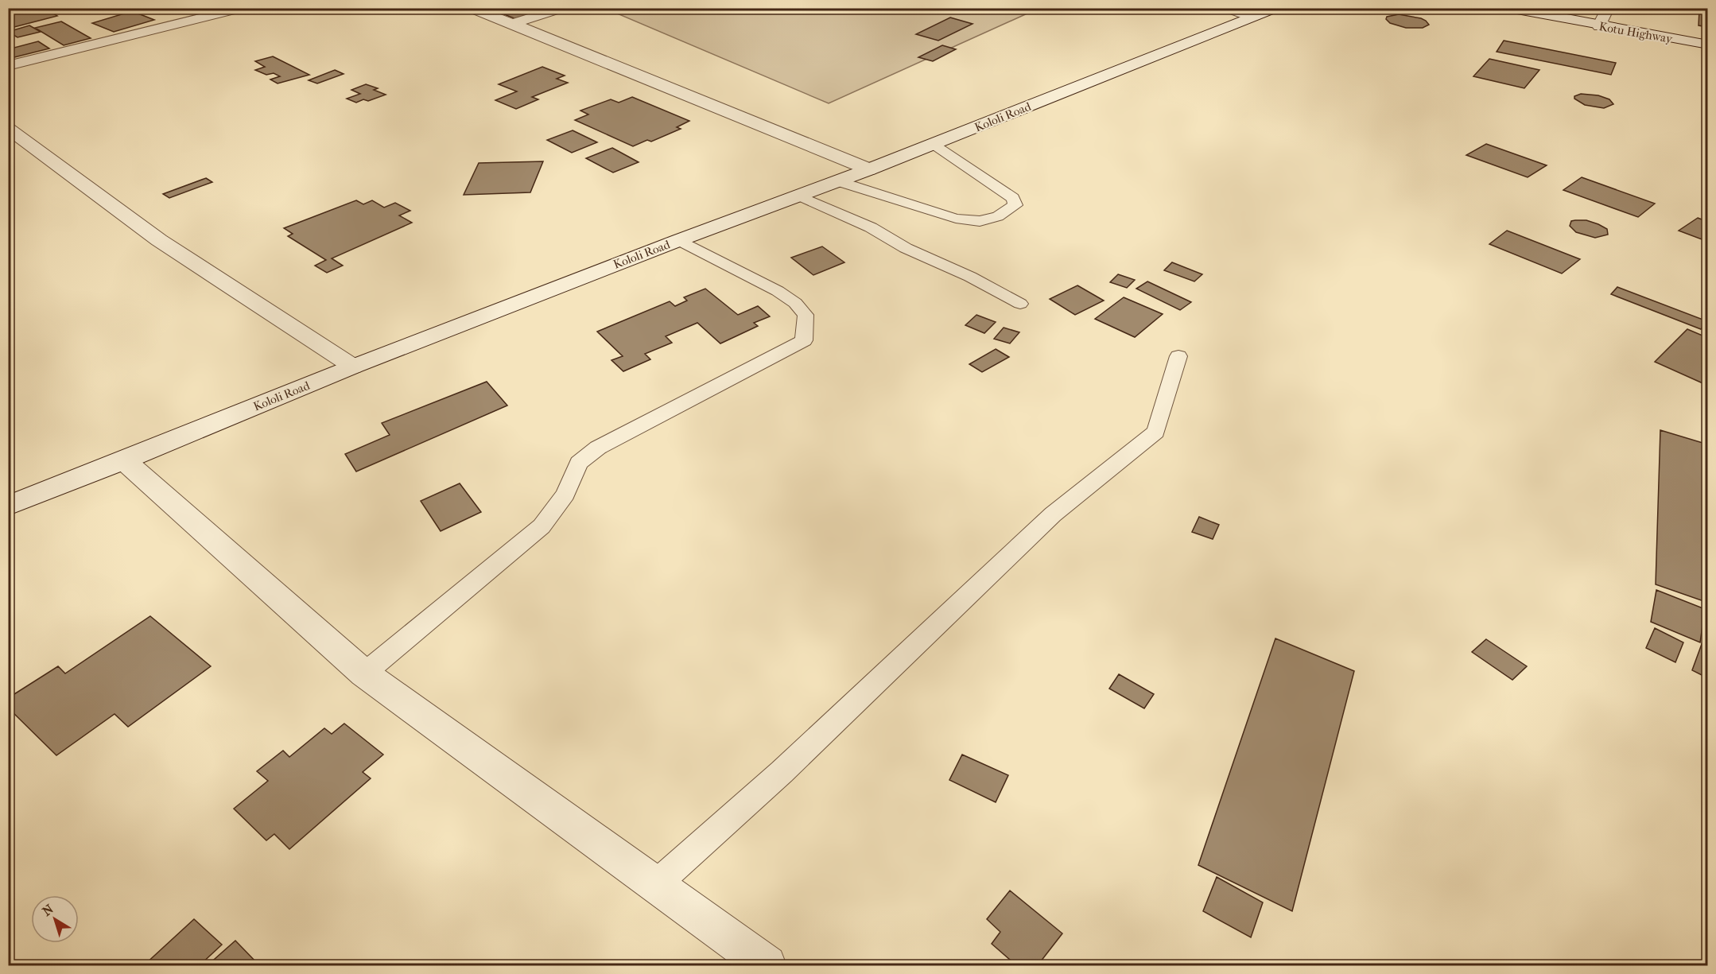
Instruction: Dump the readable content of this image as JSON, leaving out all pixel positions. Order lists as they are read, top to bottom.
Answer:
{
  "streets": {
    "street": ["Kotu Highway", "Kololi Road"]
  },
  "north": "top left"
}
